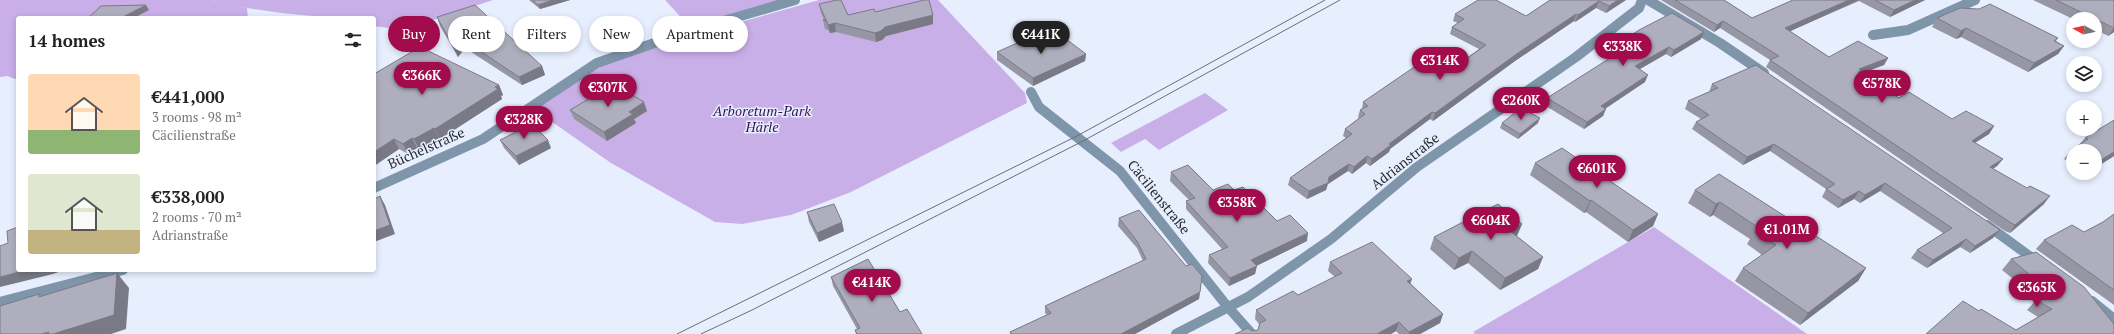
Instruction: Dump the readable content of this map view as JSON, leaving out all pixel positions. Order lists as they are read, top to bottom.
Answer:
{
  "streets": {
    "street": ["Büchelstraße", "Adrianstraße", "Cäcilienstraße"]
  },
  "crossings": [
    ["Adrianstraße", "Cäcilienstraße"]
  ],
  "parks": ["Arboretum-Park Härle"],
  "north": "left",
  "page": {
    "map_buttons": ["+", "−"],
    "chip": [
      "Buy",
      "Rent",
      "Filters",
      "New",
      "Apartment"
    ],
    "heading": "14 homes",
    "price": [
      "€441K",
      "€338K",
      "€314K",
      "€366K",
      "€578K",
      "€307K",
      "€260K",
      "€328K",
      "€601K",
      "€358K",
      "€604K",
      "€1.01M",
      "€414K",
      "€365K"
    ],
    "list": [
      {
        "name": "€441,000",
        "note": "3 rooms · 98 m² · Cäcilienstraße"
      },
      {
        "name": "€338,000",
        "note": "2 rooms · 70 m² · Adrianstraße"
      }
    ]
  }
}
